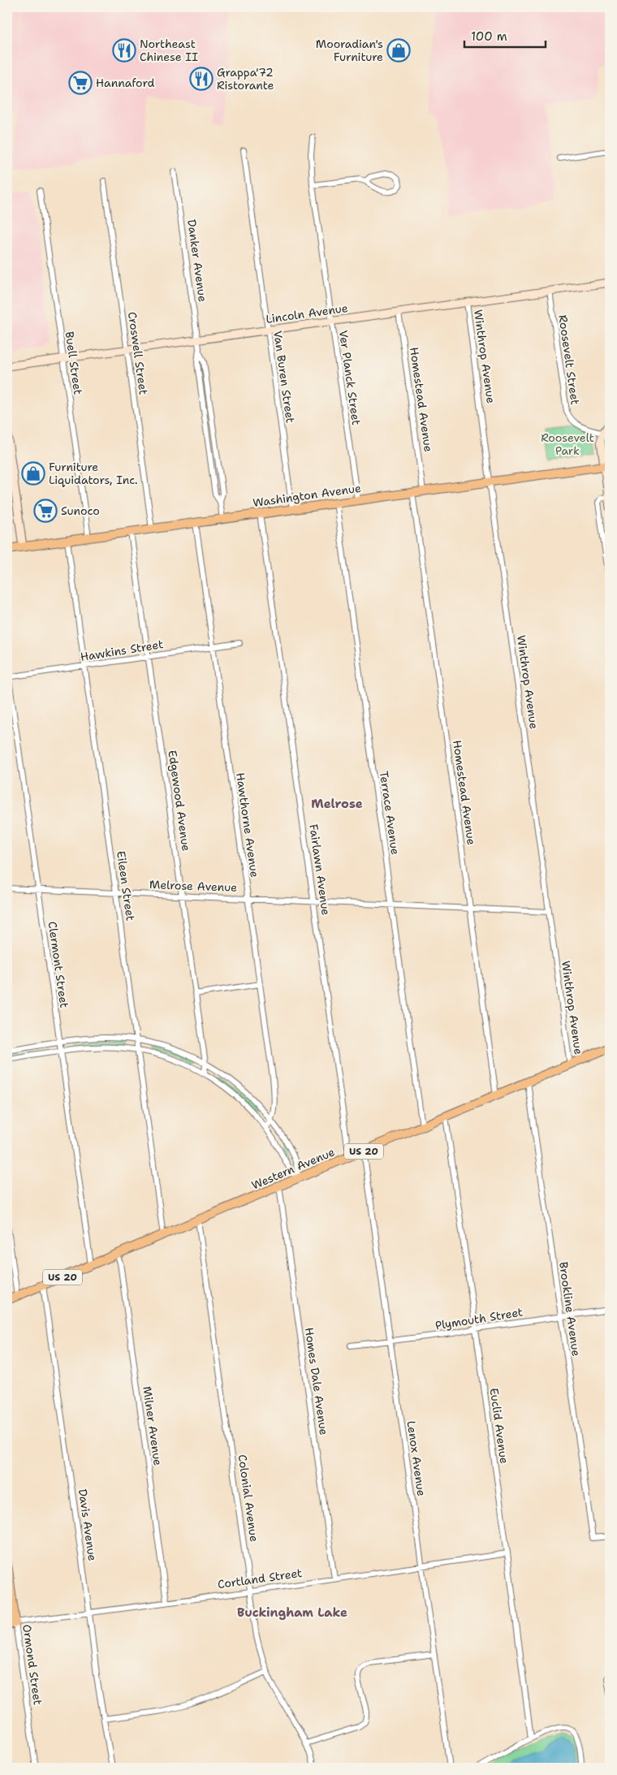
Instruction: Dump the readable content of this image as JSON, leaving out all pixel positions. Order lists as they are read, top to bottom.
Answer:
{
  "streets": {
    "main road": [
      "Washington Avenue",
      "US 20",
      "Western Avenue",
      "Ormond Street"
    ],
    "street": [
      "Danker Avenue",
      "Lincoln Avenue",
      "Croswell Street",
      "Winthrop Avenue",
      "Roosevelt Street",
      "Buell Street",
      "Van Buren Street",
      "Ver Planck Street",
      "Homestead Avenue",
      "Hawkins Street",
      "Edgewood Avenue",
      "Terrace Avenue",
      "Hawthorne Avenue",
      "Fairlawn Avenue",
      "Eileen Street",
      "Melrose Avenue",
      "Clermont Street",
      "Brookline Avenue",
      "Plymouth Street",
      "Homes Dale Avenue",
      "Milner Avenue",
      "Euclid Avenue",
      "Lenox Avenue",
      "Colonial Avenue",
      "Davis Avenue",
      "Cortland Street"
    ]
  },
  "crossings": [
    ["Danker Avenue", "Lincoln Avenue"],
    ["Danker Avenue", "Washington Avenue"],
    ["Lincoln Avenue", "Croswell Street"],
    ["Lincoln Avenue", "Winthrop Avenue"],
    ["Lincoln Avenue", "Roosevelt Street"],
    ["Lincoln Avenue", "Buell Street"],
    ["Lincoln Avenue", "Van Buren Street"],
    ["Lincoln Avenue", "Ver Planck Street"],
    ["Lincoln Avenue", "Homestead Avenue"],
    ["Croswell Street", "Washington Avenue"],
    ["Winthrop Avenue", "Washington Avenue"],
    ["Winthrop Avenue", "Melrose Avenue"],
    ["Winthrop Avenue", "Western Avenue"],
    ["Buell Street", "Washington Avenue"],
    ["Van Buren Street", "Washington Avenue"],
    ["Ver Planck Street", "Washington Avenue"],
    ["Homestead Avenue", "Washington Avenue"],
    ["Homestead Avenue", "Melrose Avenue"],
    ["Homestead Avenue", "Western Avenue"],
    ["Washington Avenue", "Edgewood Avenue"],
    ["Washington Avenue", "Terrace Avenue"],
    ["Washington Avenue", "Hawthorne Avenue"],
    ["Washington Avenue", "Fairlawn Avenue"],
    ["Washington Avenue", "Eileen Street"],
    ["Hawkins Street", "Edgewood Avenue"],
    ["Hawkins Street", "Hawthorne Avenue"],
    ["Hawkins Street", "Eileen Street"],
    ["Hawkins Street", "Clermont Street"],
    ["Edgewood Avenue", "Melrose Avenue"],
    ["Terrace Avenue", "Melrose Avenue"],
    ["Terrace Avenue", "Western Avenue"],
    ["Hawthorne Avenue", "Melrose Avenue"],
    ["Fairlawn Avenue", "Melrose Avenue"],
    ["Fairlawn Avenue", "Western Avenue"],
    ["Eileen Street", "Melrose Avenue"],
    ["Eileen Street", "Western Avenue"],
    ["Melrose Avenue", "Clermont Street"],
    ["Clermont Street", "Western Avenue"],
    ["Western Avenue", "Brookline Avenue"],
    ["Western Avenue", "Homes Dale Avenue"],
    ["Western Avenue", "Milner Avenue"],
    ["Western Avenue", "Euclid Avenue"],
    ["Western Avenue", "Lenox Avenue"],
    ["Western Avenue", "Colonial Avenue"],
    ["Western Avenue", "Davis Avenue"],
    ["Brookline Avenue", "Plymouth Street"],
    ["Plymouth Street", "Euclid Avenue"],
    ["Plymouth Street", "Lenox Avenue"],
    ["Homes Dale Avenue", "Cortland Street"],
    ["Milner Avenue", "Cortland Street"],
    ["Euclid Avenue", "Cortland Street"],
    ["Lenox Avenue", "Cortland Street"],
    ["Colonial Avenue", "Cortland Street"],
    ["Davis Avenue", "Cortland Street"],
    ["Cortland Street", "Ormond Street"]
  ],
  "districts": ["Melrose", "Buckingham Lake"],
  "parks": ["Roosevelt Park"],
  "places": {
    "restaurant": ["Northeast Chinese II", "Grappa'72 Ristorante"],
    "shop": ["Mooradian's Furniture", "Furniture Liquidators, Inc."],
    "supermarket": ["Hannaford", "Sunoco"]
  },
  "scale_bar": "100 m"
}
